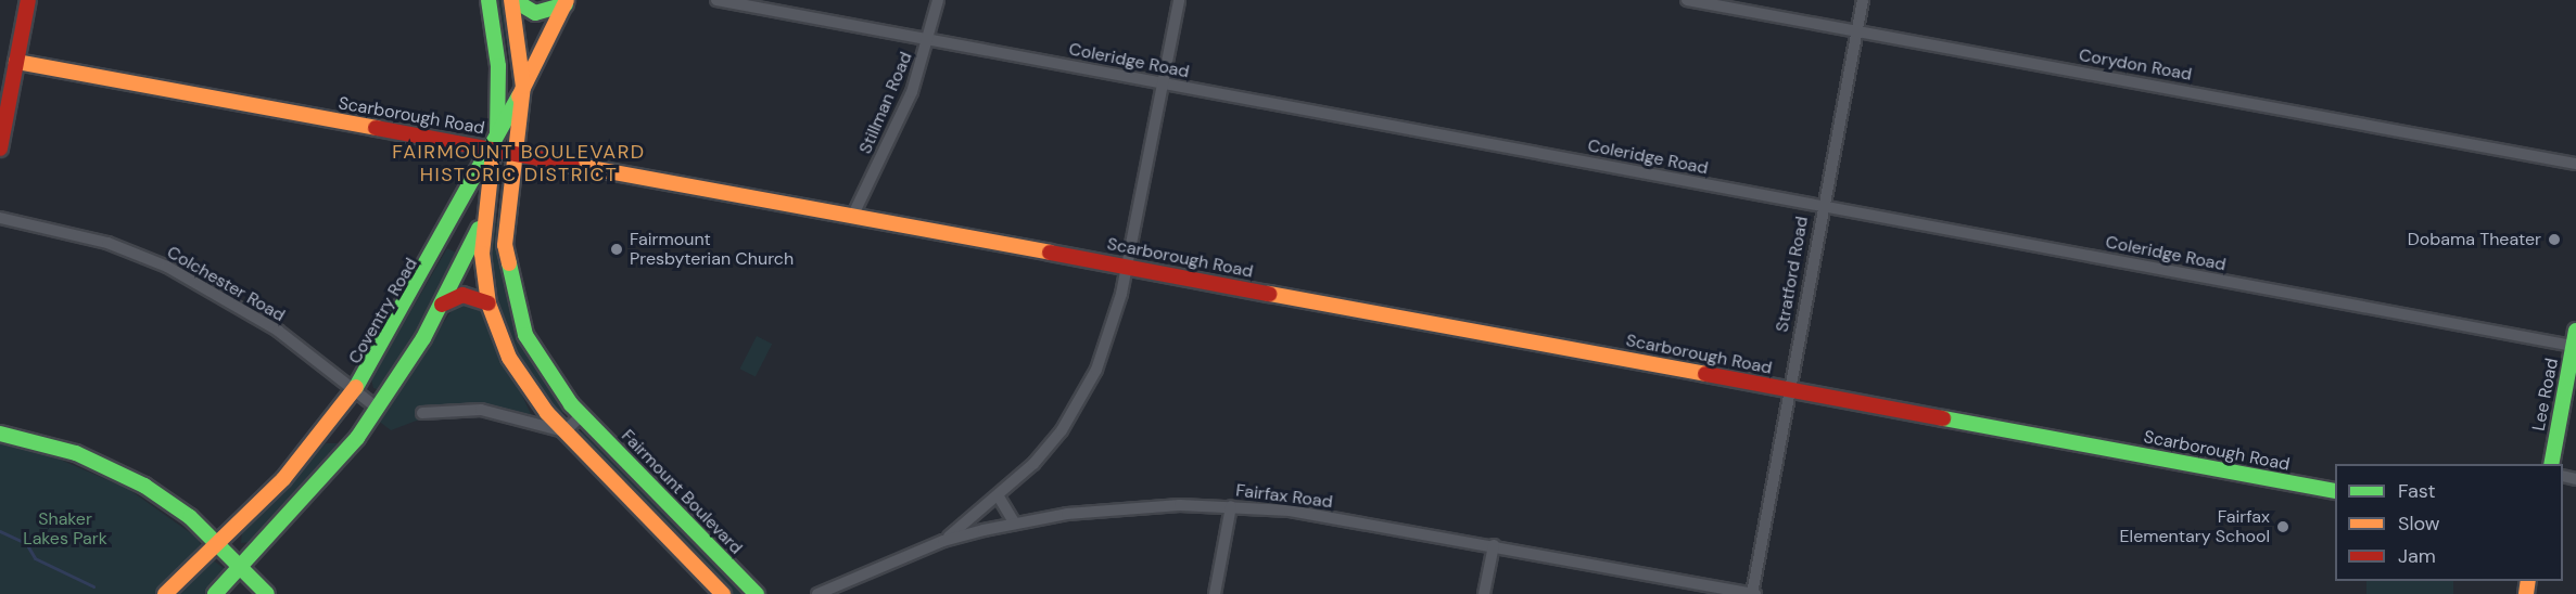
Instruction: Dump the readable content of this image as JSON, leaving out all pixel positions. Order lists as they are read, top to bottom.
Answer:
{
  "streets": {
    "street": [
      "Coleridge Road",
      "Corydon Road",
      "Stillman Road",
      "Scarborough Road",
      "Stratford Road",
      "Colchester Road",
      "Coventry Road",
      "Lee Road",
      "Fairmount Boulevard",
      "Fairfax Road"
    ]
  },
  "crossings": [
    ["Coleridge Road", "Stillman Road"],
    ["Coleridge Road", "Stratford Road"],
    ["Coleridge Road", "Lee Road"],
    ["Corydon Road", "Stratford Road"],
    ["Stillman Road", "Scarborough Road"],
    ["Scarborough Road", "Stratford Road"],
    ["Scarborough Road", "Coventry Road"],
    ["Scarborough Road", "Fairmount Boulevard"],
    ["Stratford Road", "Fairfax Road"],
    ["Colchester Road", "Coventry Road"],
    ["Coventry Road", "Fairmount Boulevard"]
  ],
  "districts": ["FAIRMOUNT BOULEVARD HISTORIC DISTRICT"],
  "parks": ["Shaker Lakes Park"],
  "places": ["Dobama Theater", "Fairmount Presbyterian Church", "Fairfax Elementary School"],
  "legend": ["Fast", "Slow", "Jam"]
}
